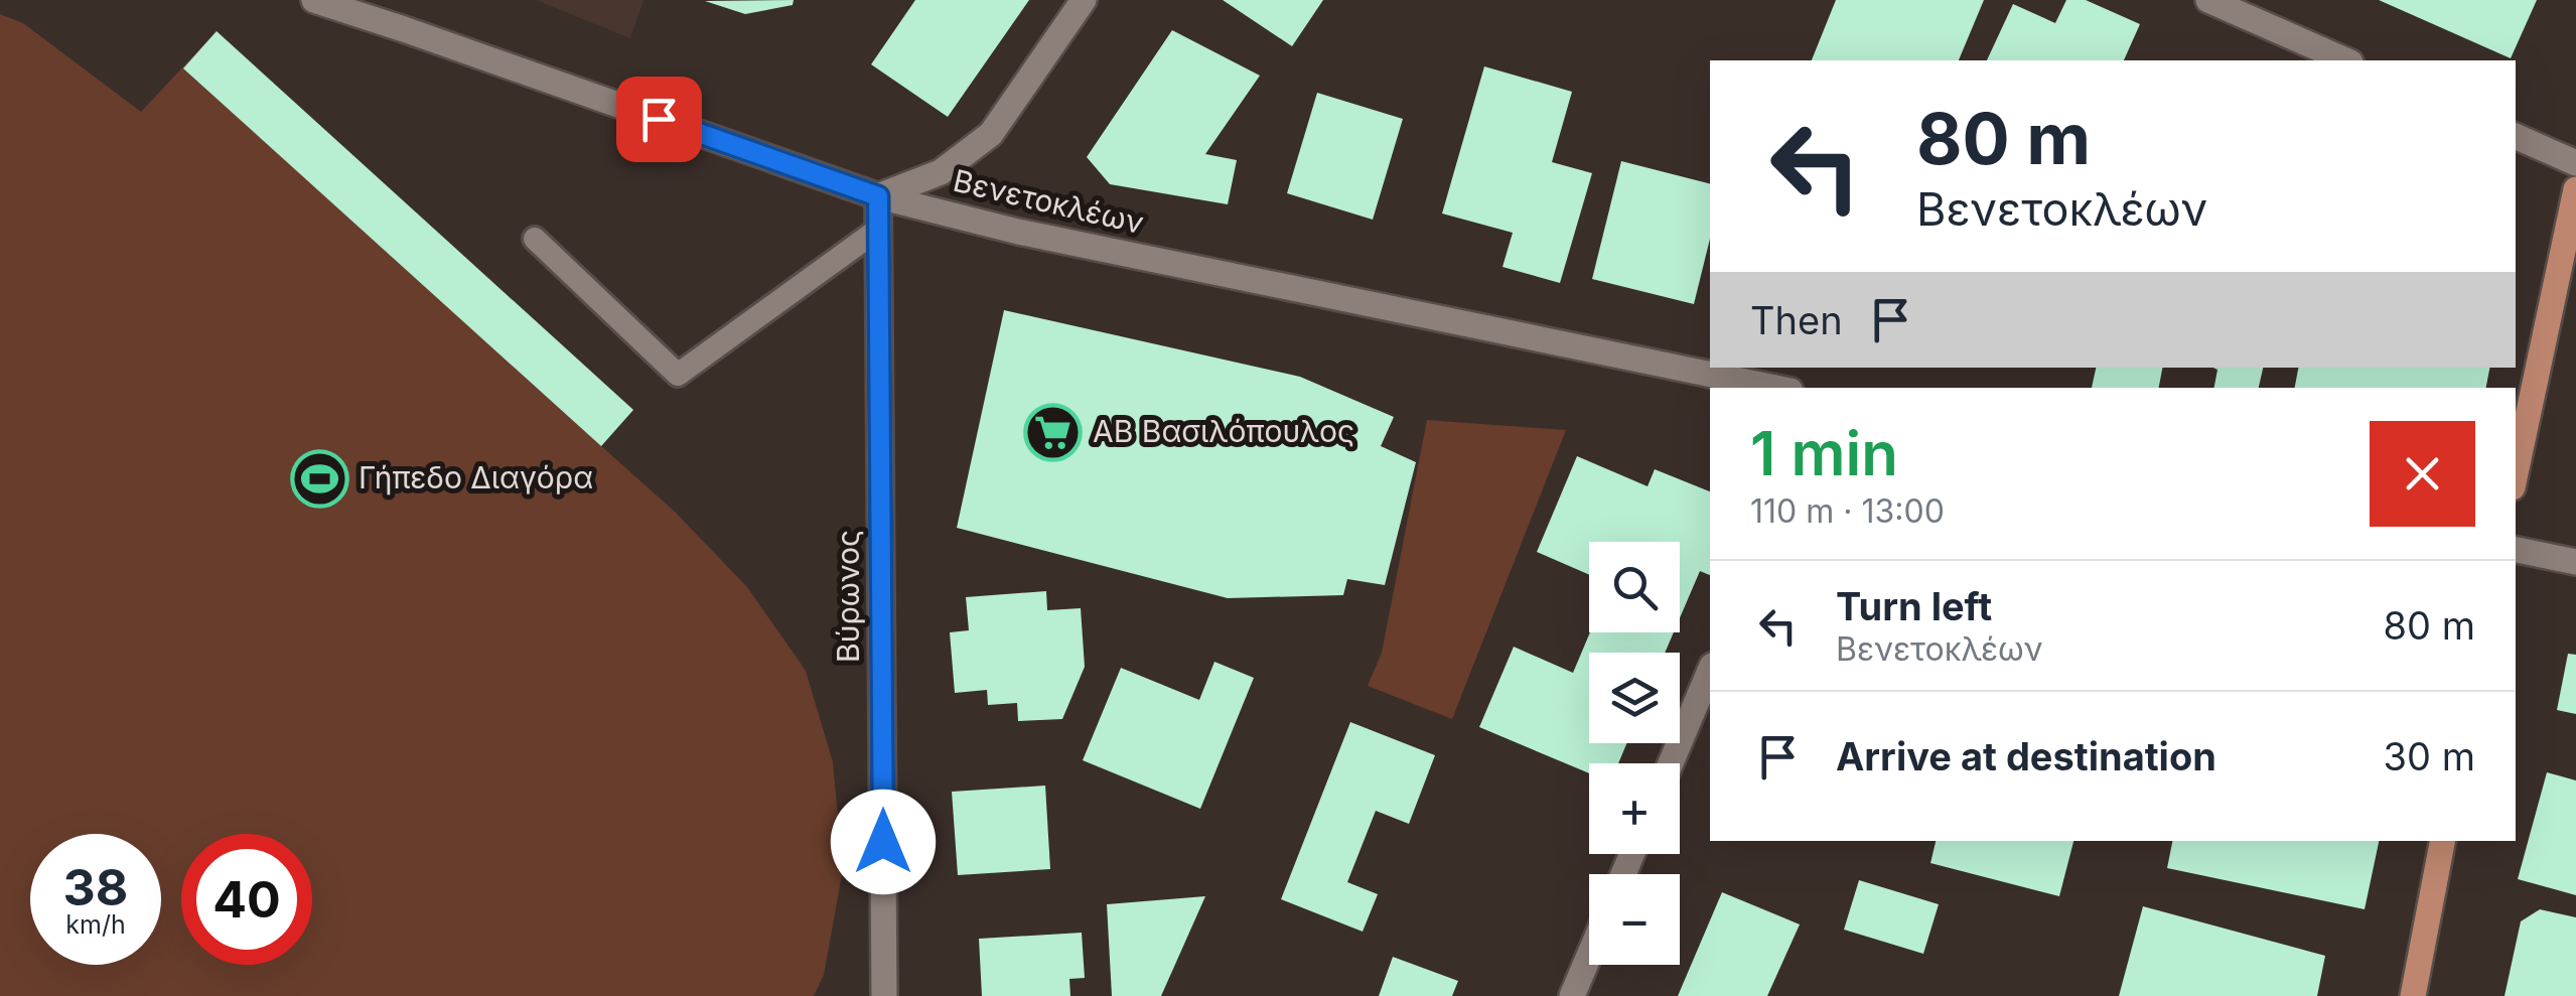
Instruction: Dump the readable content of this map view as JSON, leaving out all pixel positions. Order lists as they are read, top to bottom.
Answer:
{
  "streets": {
    "street": ["Βενετοκλέων", "Βύρωνος"]
  },
  "crossings": [
    ["Βενετοκλέων", "Βύρωνος"]
  ],
  "places": {
    "supermarket": ["AB Βασιλόπουλος"],
    "sports": ["Γήπεδο Διαγόρα"]
  },
  "page": {
    "turn": ["80 m", "Βενετοκλέων"],
    "then": "Then",
    "heading": ["1 min", "110 m · 13:00"],
    "map_buttons": ["+", "−"],
    "list": [
      {
        "name": "Turn left",
        "note": "Βενετοκλέων",
        "value": "80 m"
      },
      {
        "name": "Arrive at destination",
        "value": "30 m"
      }
    ],
    "speed": "38 km/h",
    "limit": "40"
  }
}
